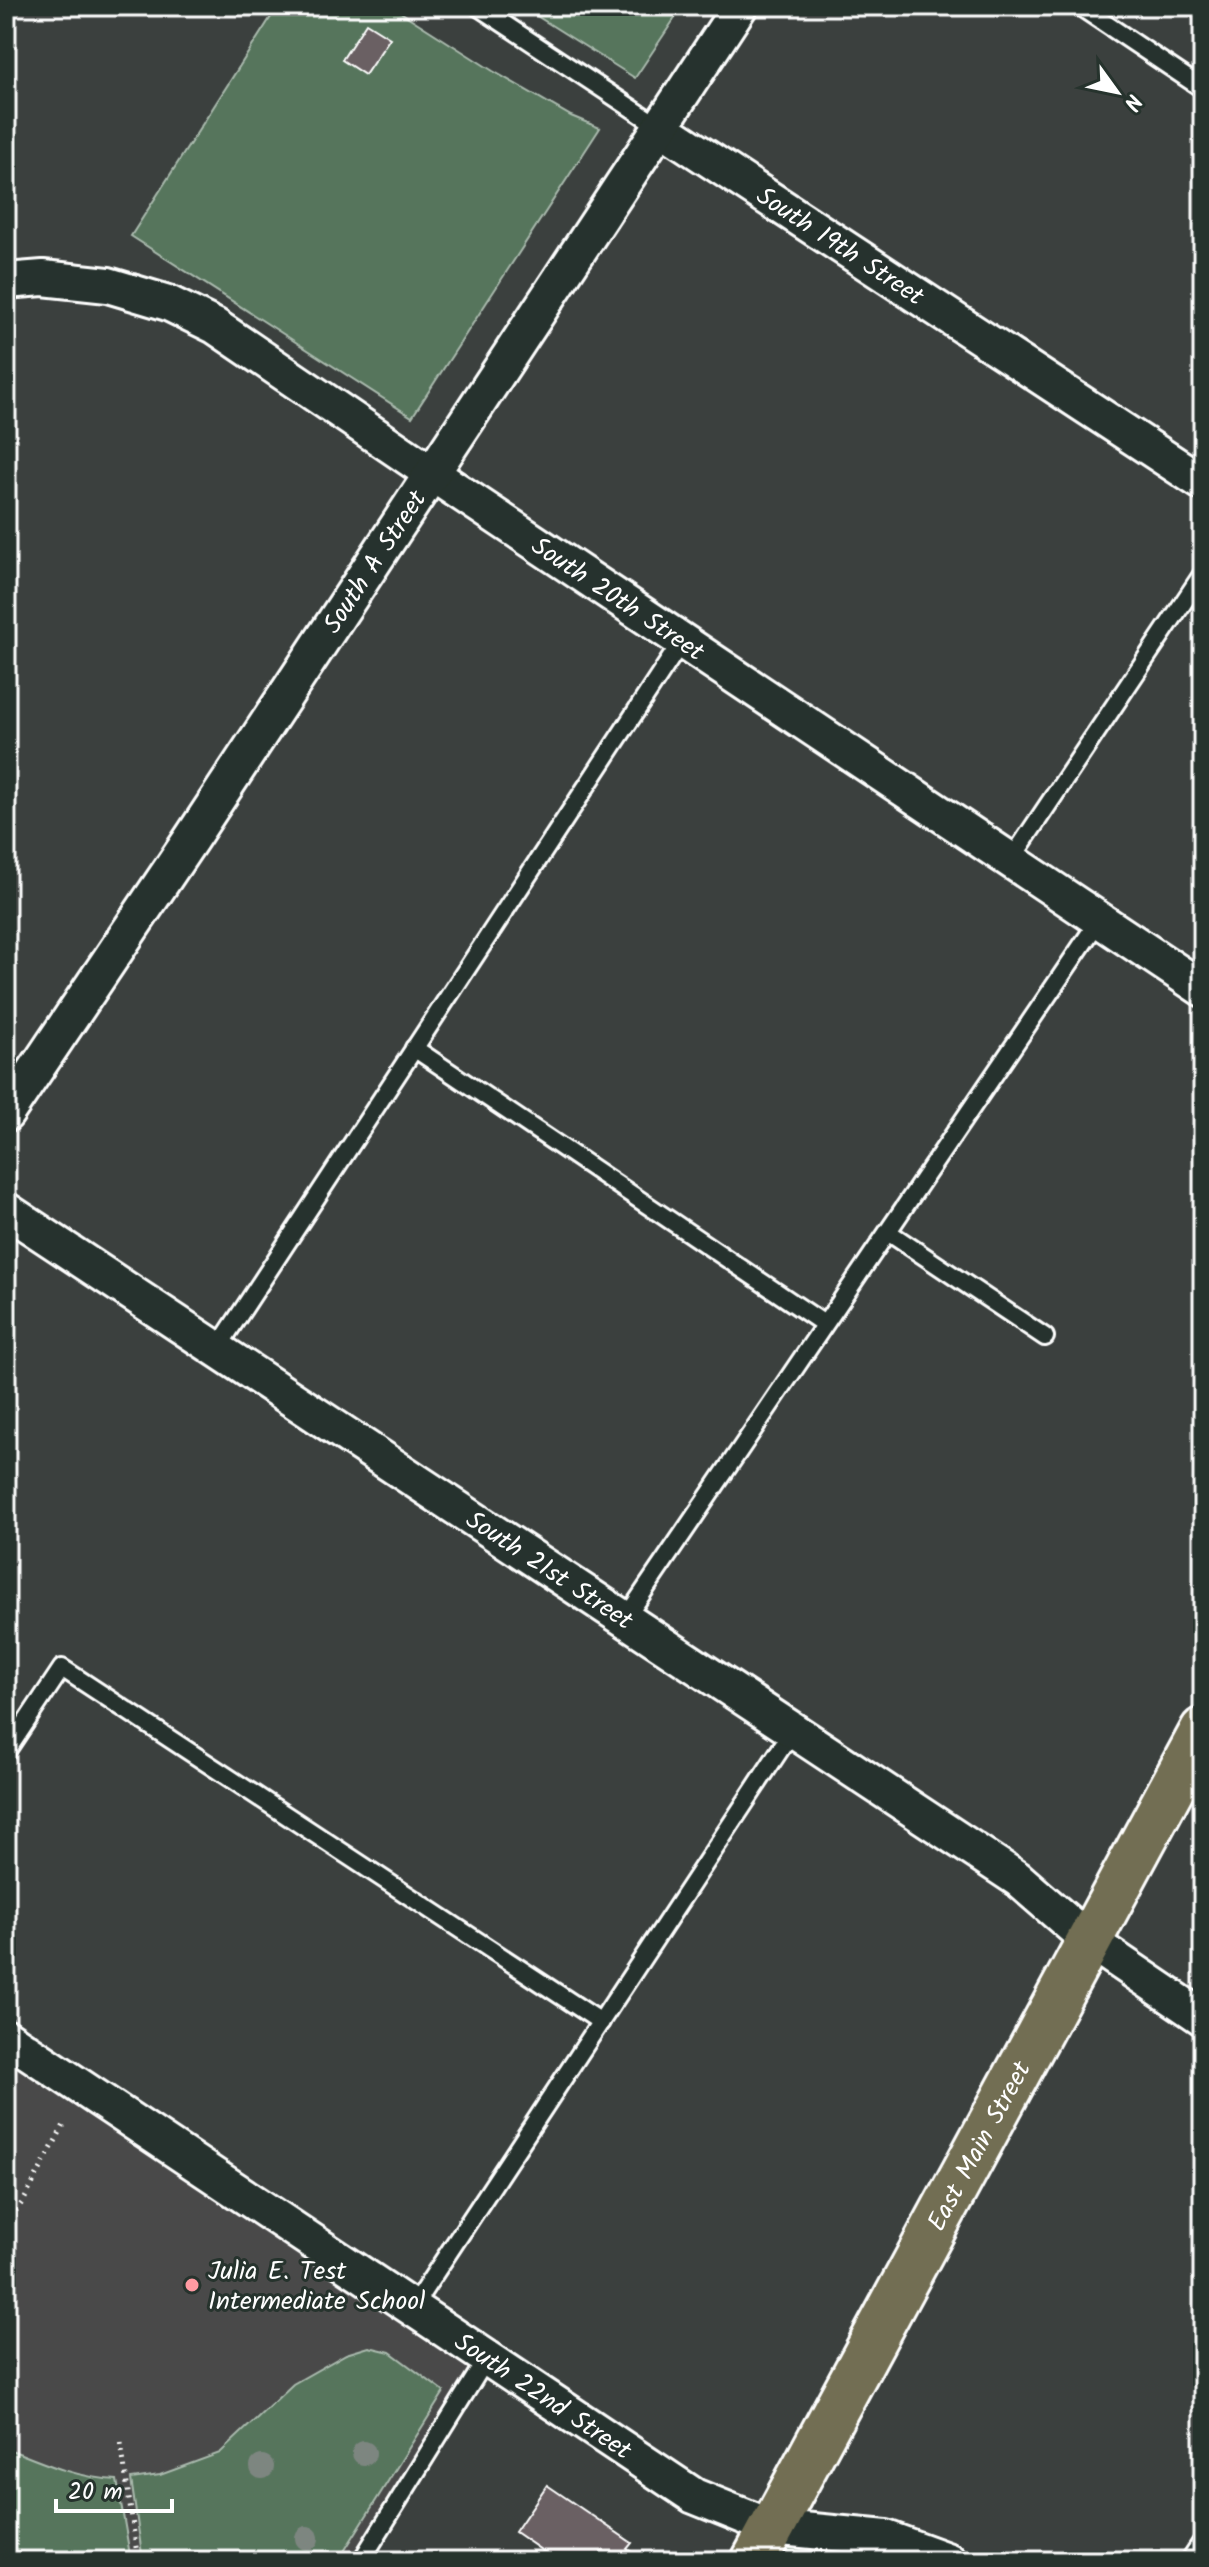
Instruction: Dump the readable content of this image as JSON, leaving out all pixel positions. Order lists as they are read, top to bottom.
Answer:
{
  "streets": {
    "main road": ["East Main Street"],
    "street": [
      "South 19th Street",
      "South A Street",
      "South 20th Street",
      "South 21st Street",
      "South 22nd Street"
    ]
  },
  "crossings": [
    ["South 19th Street", "South A Street"],
    ["South A Street", "South 20th Street"],
    ["South 21st Street", "East Main Street"],
    ["East Main Street", "South 22nd Street"]
  ],
  "places": ["Julia E. Test Intermediate School"],
  "scale_bar": "20 m",
  "north": "bottom right"
}
